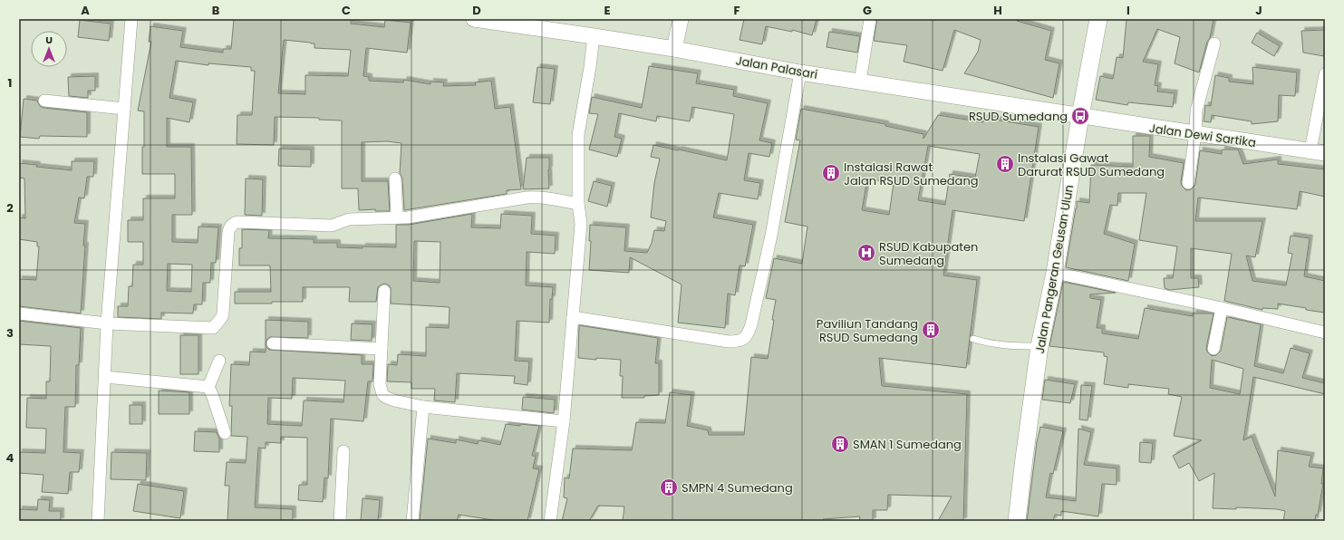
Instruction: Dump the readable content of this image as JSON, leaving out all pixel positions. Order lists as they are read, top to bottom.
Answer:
{
  "streets": {
    "main road": ["Jalan Pangeran Geusan Ulun"],
    "street": ["Jalan Palasari", "Jalan Dewi Sartika"]
  },
  "crossings": [
    ["Jalan Palasari", "Jalan Dewi Sartika"],
    ["Jalan Palasari", "Jalan Pangeran Geusan Ulun"],
    ["Jalan Dewi Sartika", "Jalan Pangeran Geusan Ulun"]
  ],
  "places": {
    "bus stop": ["RSUD Sumedang"],
    "building": [
      "Instalasi Gawat Darurat RSUD Sumedang",
      "Instalasi Rawat Jalan RSUD Sumedang",
      "Paviliun Tandang RSUD Sumedang",
      "SMAN 1 Sumedang",
      "SMPN 4 Sumedang"
    ],
    "hospital": ["RSUD Kabupaten Sumedang"]
  },
  "north": "top",
  "grid": {
    "columns": [
      "A",
      "B",
      "C",
      "D",
      "E",
      "F",
      "G",
      "H",
      "I",
      "J"
    ],
    "rows": [
      "1",
      "2",
      "3",
      "4"
    ]
  }
}
